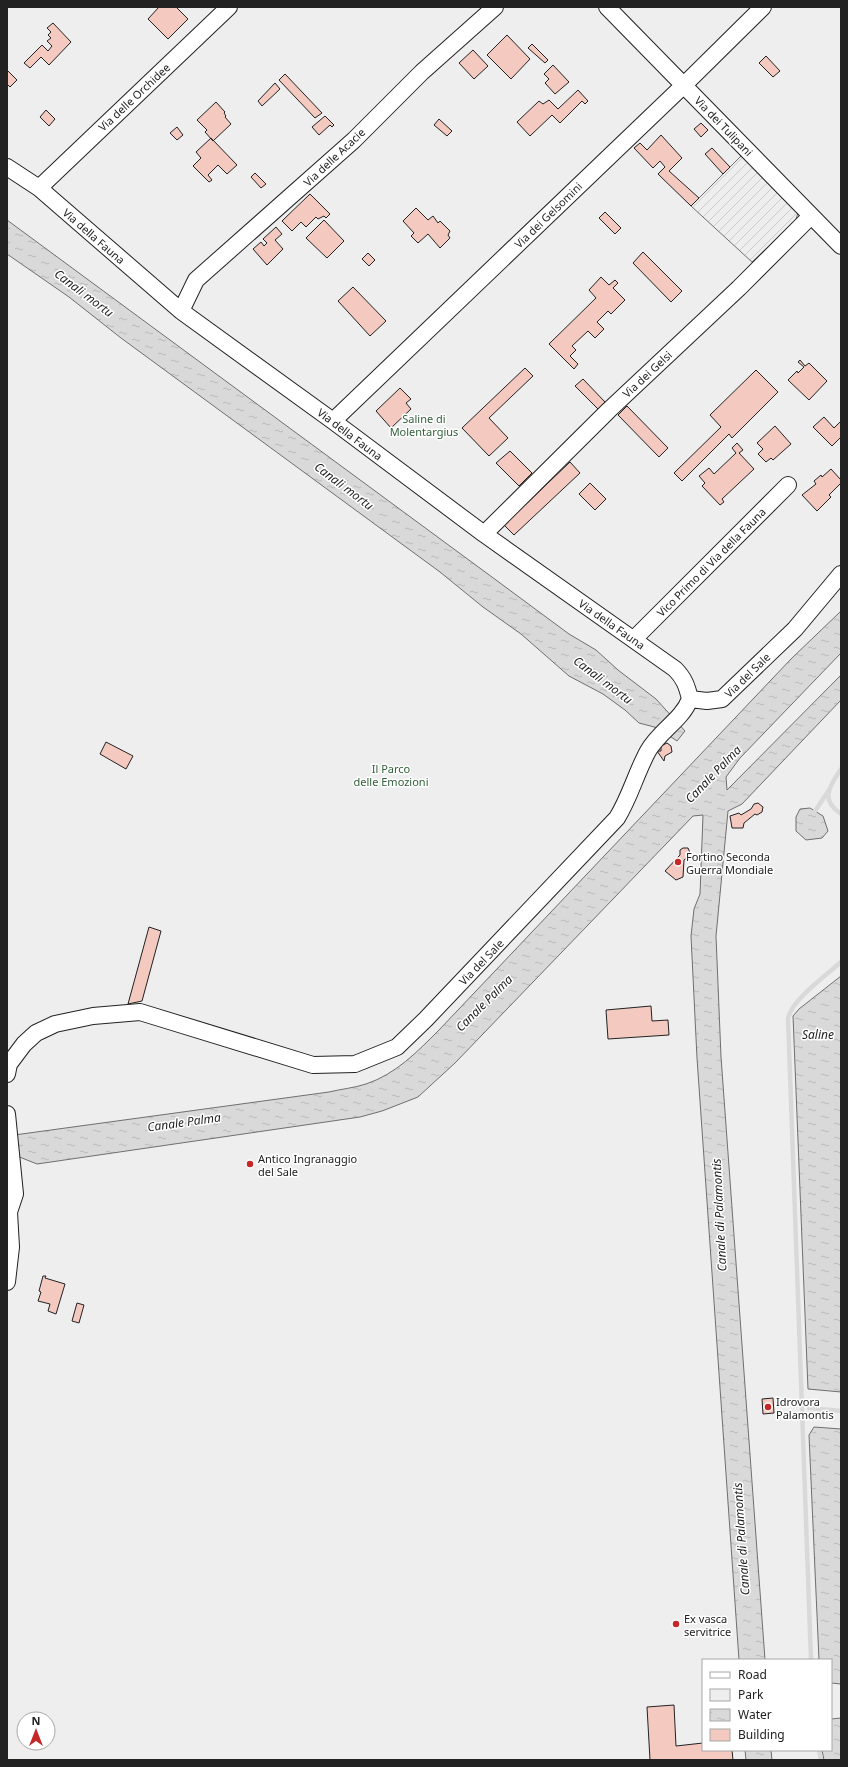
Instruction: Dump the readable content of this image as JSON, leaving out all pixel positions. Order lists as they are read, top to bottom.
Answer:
{
  "streets": {
    "street": [
      "Via delle Orchidee",
      "Via dei Tulipani",
      "Via delle Acacie",
      "Via dei Gelsomini",
      "Via della Fauna",
      "Via dei Gelsi",
      "Vico Primo di Via della Fauna",
      "Via del Sale"
    ]
  },
  "crossings": [
    ["Via delle Orchidee", "Via della Fauna"],
    ["Via dei Tulipani", "Via dei Gelsomini"],
    ["Via dei Tulipani", "Via dei Gelsi"],
    ["Via delle Acacie", "Via della Fauna"],
    ["Via dei Gelsomini", "Via della Fauna"],
    ["Via della Fauna", "Via dei Gelsi"],
    ["Via della Fauna", "Vico Primo di Via della Fauna"],
    ["Via della Fauna", "Via del Sale"]
  ],
  "water": [
    "Canali mortu",
    "Canale Palma",
    "Saline",
    "Canale di Palamontis"
  ],
  "parks": ["Saline di Molentargius", "Il Parco delle Emozioni"],
  "places": [
    "Fortino Seconda Guerra Mondiale",
    "Antico Ingranaggio del Sale",
    "Idrovora Palamontis",
    "Ex vasca servitrice"
  ],
  "legend": [
    "Road",
    "Park",
    "Water",
    "Building"
  ],
  "north": "top"
}
